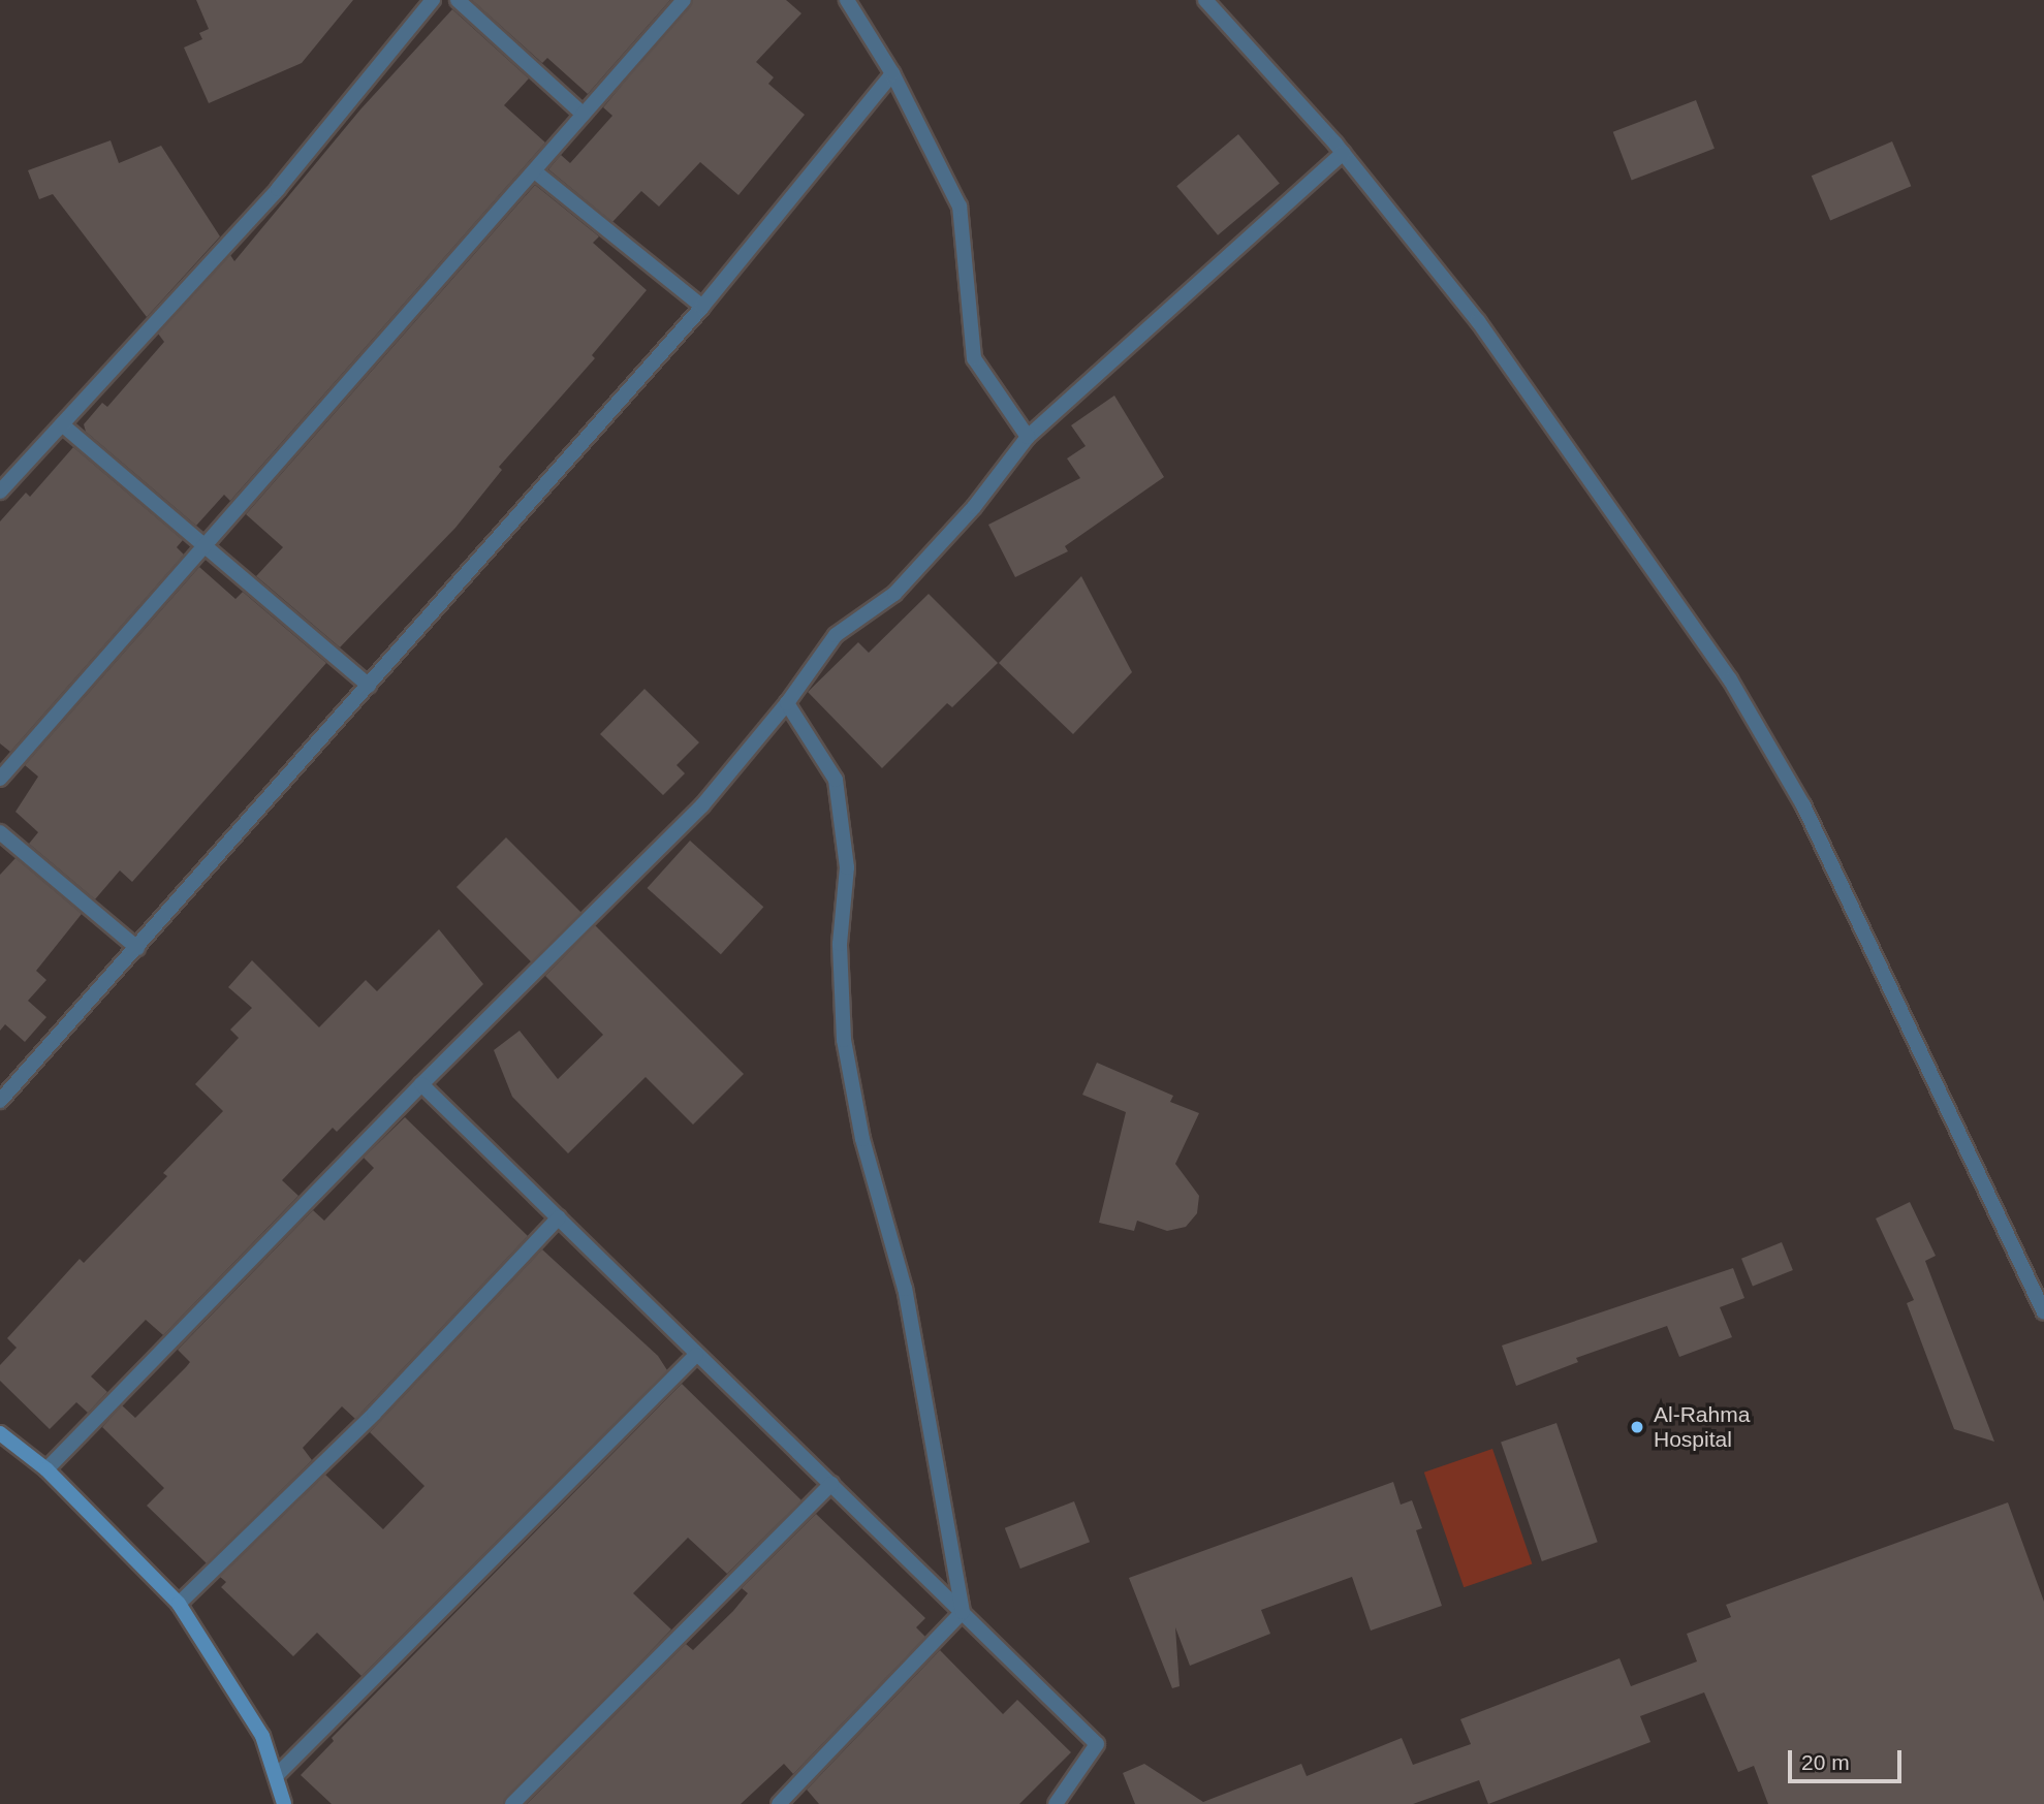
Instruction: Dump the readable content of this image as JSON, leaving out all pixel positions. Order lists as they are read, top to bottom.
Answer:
{
  "places": ["Al-Rahma Hospital"],
  "scale_bar": "20 m"
}
